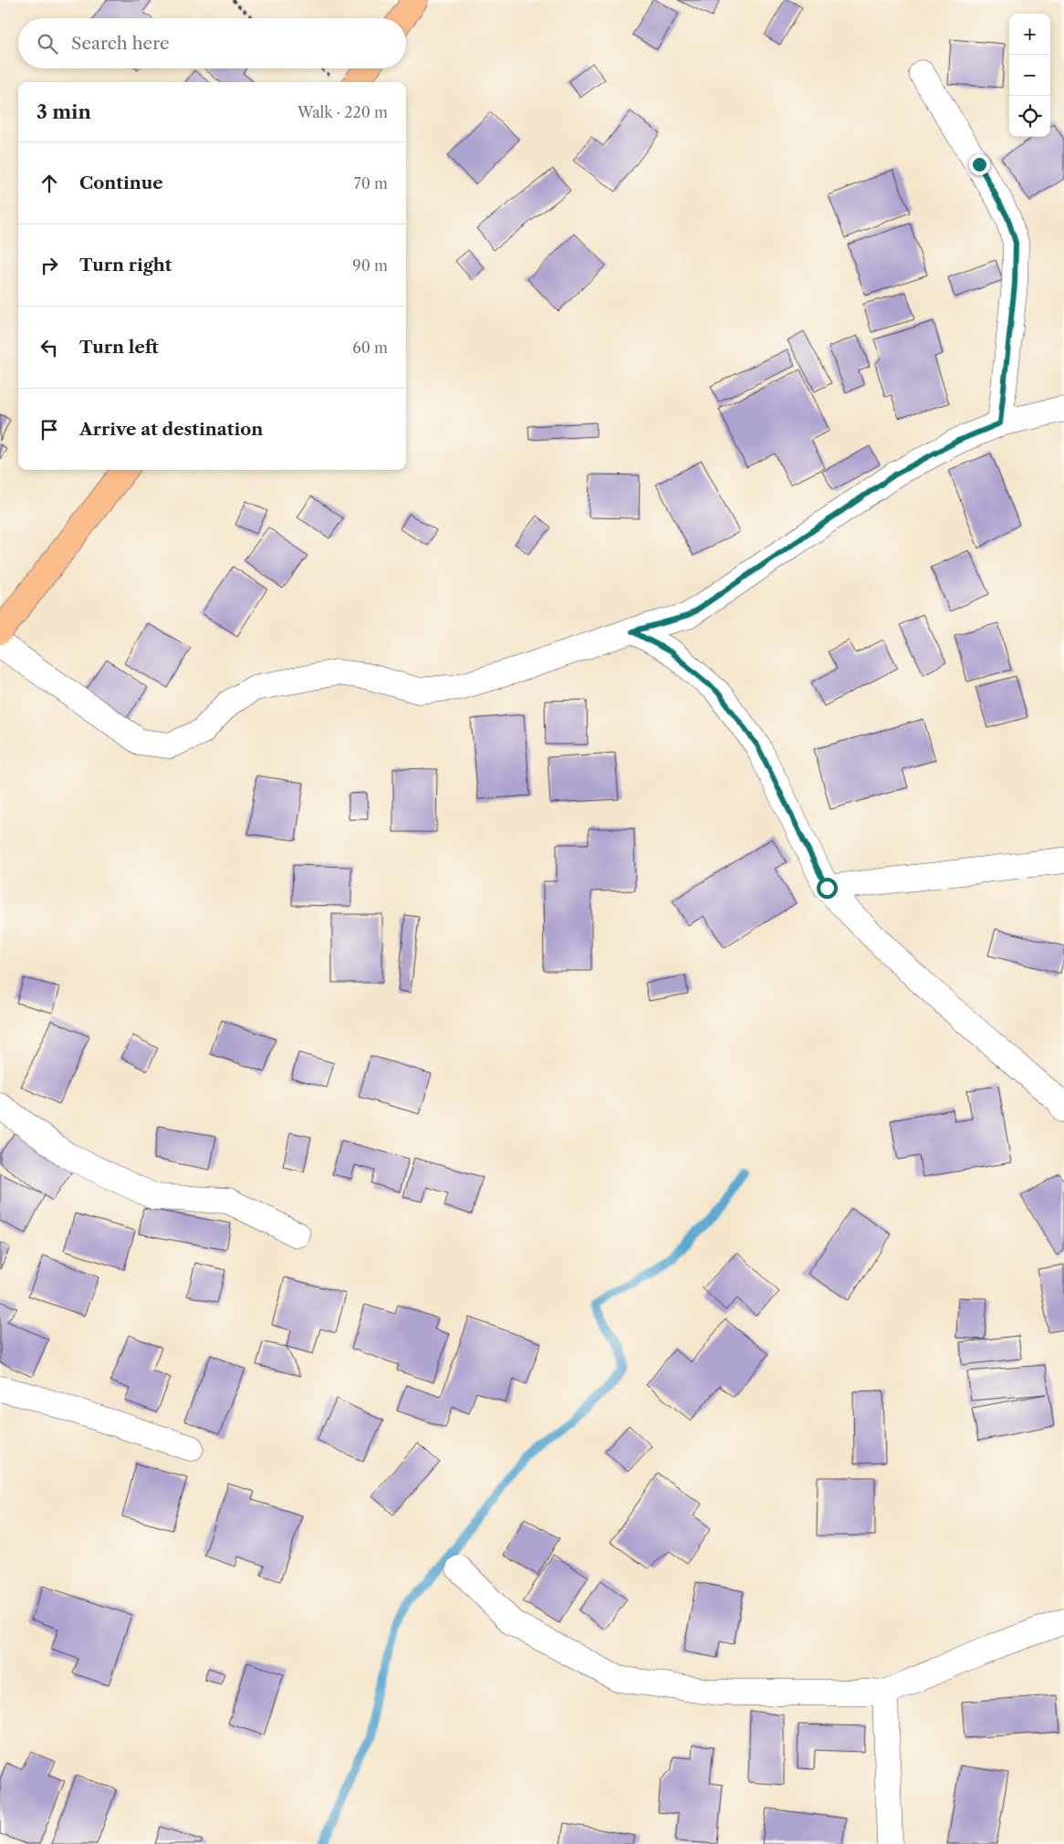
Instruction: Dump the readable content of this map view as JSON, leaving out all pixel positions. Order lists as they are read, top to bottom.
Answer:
{
  "page": {
    "map_buttons": ["+", "−"],
    "search": "Search here",
    "heading": ["3 min", "Walk · 220 m"],
    "list": [
      ["Continue", "70 m"],
      ["Turn right", "90 m"],
      ["Turn left", "60 m"],
      "Arrive at destination"
    ]
  }
}
